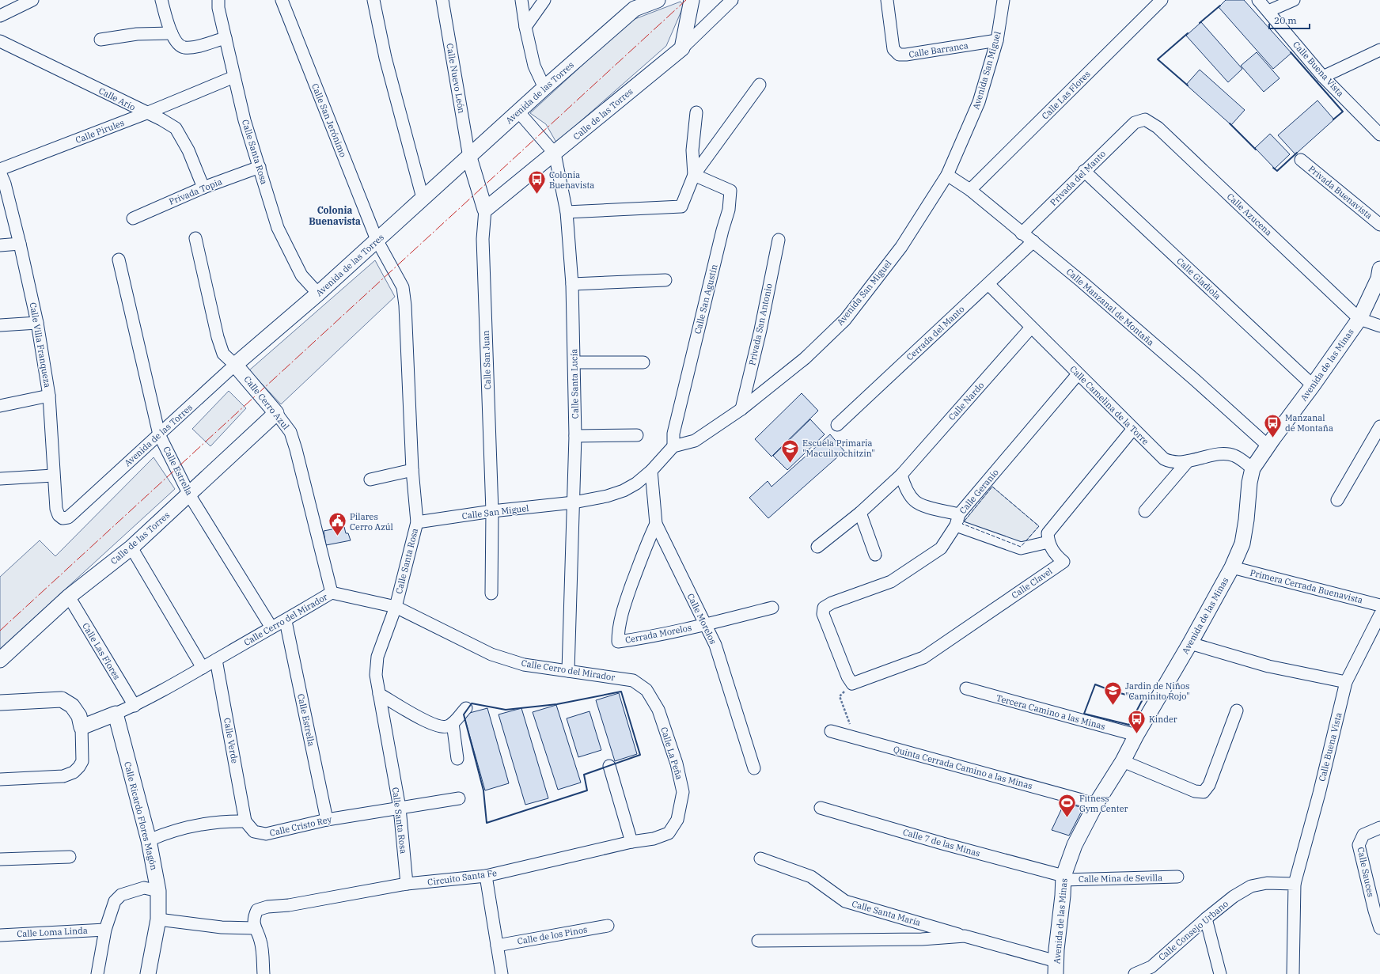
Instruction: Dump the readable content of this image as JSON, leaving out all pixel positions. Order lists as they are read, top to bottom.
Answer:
{
  "streets": {
    "street": [
      "Calle Barranca",
      "Calle Buena Vista",
      "Avenida San Miguel",
      "Calle Nuevo León",
      "Avenida de las Torres",
      "Calle Las Flores",
      "Calle Ario",
      "Calle de las Torres",
      "Calle San Jerónimo",
      "Calle Pirules",
      "Calle Santa Rosa",
      "Privada del Manto",
      "Privada Topia",
      "Privada Buenavista",
      "Calle Azucena",
      "Calle Gladiola",
      "Calle San Agustín",
      "Calle Manzanal de Montaña",
      "Privada San Antonio",
      "Cerrada del Manto",
      "Calle Villa Franqueza",
      "Calle San Juan",
      "Avenida de las Minas",
      "Calle Santa Lucía",
      "Calle Nardo",
      "Calle Cerro Azul",
      "Calle Camelina de la Torre",
      "Calle Estrella",
      "Calle Geranio",
      "Calle San Miguel",
      "Calle Clavel",
      "Primera Cerrada Buenavista",
      "Calle Morelos",
      "Calle Cerro del Mirador",
      "Cerrada Morelos",
      "Tercera Camino a las Minas",
      "Calle Verde",
      "Calle La Peña",
      "Quinta Cerrada Camino a las Minas",
      "Calle Ricardo Flores Magón",
      "Calle Cristo Rey",
      "Calle 7 de las Minas",
      "Calle Sauces",
      "Circuito Santa Fe",
      "Calle Mina de Sevilla",
      "Calle Santa María",
      "Calle Consejo Urbano",
      "Calle Loma Linda",
      "Calle de los Pinos"
    ]
  },
  "crossings": [
    ["Calle Barranca", "Avenida San Miguel"],
    ["Calle Buena Vista", "Calle Consejo Urbano"],
    ["Avenida San Miguel", "Calle San Agustín"],
    ["Avenida San Miguel", "Calle Manzanal de Montaña"],
    ["Avenida San Miguel", "Privada San Antonio"],
    ["Calle Nuevo León", "Avenida de las Torres"],
    ["Avenida de las Torres", "Calle San Jerónimo"],
    ["Avenida de las Torres", "Calle Santa Rosa"],
    ["Avenida de las Torres", "Calle Villa Franqueza"],
    ["Avenida de las Torres", "Calle Santa Lucía"],
    ["Avenida de las Torres", "Calle Cerro Azul"],
    ["Avenida de las Torres", "Calle Estrella"],
    ["Calle Las Flores", "Calle de las Torres"],
    ["Calle Las Flores", "Calle Manzanal de Montaña"],
    ["Calle Las Flores", "Calle Cerro del Mirador"],
    ["Calle Ario", "Calle Pirules"],
    ["Calle Ario", "Privada Topia"],
    ["Calle de las Torres", "Calle San Juan"],
    ["Calle de las Torres", "Calle Santa Lucía"],
    ["Calle de las Torres", "Calle Cerro Azul"],
    ["Calle de las Torres", "Calle Estrella"],
    ["Calle San Jerónimo", "Calle Santa Rosa"],
    ["Calle Pirules", "Calle Santa Rosa"],
    ["Calle Santa Rosa", "Privada Topia"],
    ["Calle Santa Rosa", "Calle San Miguel"],
    ["Calle Santa Rosa", "Calle Cerro del Mirador"],
    ["Calle Santa Rosa", "Calle Cristo Rey"],
    ["Calle Santa Rosa", "Circuito Santa Fe"],
    ["Privada del Manto", "Calle Azucena"],
    ["Privada del Manto", "Calle Gladiola"],
    ["Privada del Manto", "Calle Manzanal de Montaña"],
    ["Calle Azucena", "Avenida de las Minas"],
    ["Calle Gladiola", "Avenida de las Minas"],
    ["Calle Manzanal de Montaña", "Cerrada del Manto"],
    ["Calle Manzanal de Montaña", "Avenida de las Minas"],
    ["Cerrada del Manto", "Calle Camelina de la Torre"],
    ["Calle San Juan", "Calle San Miguel"],
    ["Avenida de las Minas", "Calle Camelina de la Torre"],
    ["Avenida de las Minas", "Primera Cerrada Buenavista"],
    ["Avenida de las Minas", "Tercera Camino a las Minas"],
    ["Avenida de las Minas", "Quinta Cerrada Camino a las Minas"],
    ["Avenida de las Minas", "Calle 7 de las Minas"],
    ["Avenida de las Minas", "Calle Mina de Sevilla"],
    ["Avenida de las Minas", "Calle Santa María"],
    ["Calle Santa Lucía", "Calle San Miguel"],
    ["Calle Santa Lucía", "Calle Cerro del Mirador"],
    ["Calle Nardo", "Calle Camelina de la Torre"],
    ["Calle Cerro Azul", "Calle Cerro del Mirador"],
    ["Calle Camelina de la Torre", "Calle Geranio"],
    ["Calle Estrella", "Calle Cerro del Mirador"],
    ["Calle Estrella", "Calle Cristo Rey"],
    ["Calle Geranio", "Calle Clavel"],
    ["Calle Morelos", "Cerrada Morelos"],
    ["Calle Cerro del Mirador", "Calle Verde"],
    ["Calle Cerro del Mirador", "Calle La Peña"],
    ["Calle Cerro del Mirador", "Calle Ricardo Flores Magón"],
    ["Calle Verde", "Calle Cristo Rey"],
    ["Calle La Peña", "Circuito Santa Fe"],
    ["Calle 7 de las Minas", "Calle Mina de Sevilla"]
  ],
  "districts": ["Colonia Buenavista"],
  "places": {
    "bus stop": ["Colonia Buenavista", "Manzanal de Montaña", "Kinder"],
    "school or university": ["Escuela Primaria \"Macuilxochitzin\"", "Jardin de Niños \"Caminito Rojo\""],
    "public building": ["Pilares Cerro Azúl"],
    "sports": ["Fitness Gym Center"]
  },
  "scale_bar": "20 m"
}
